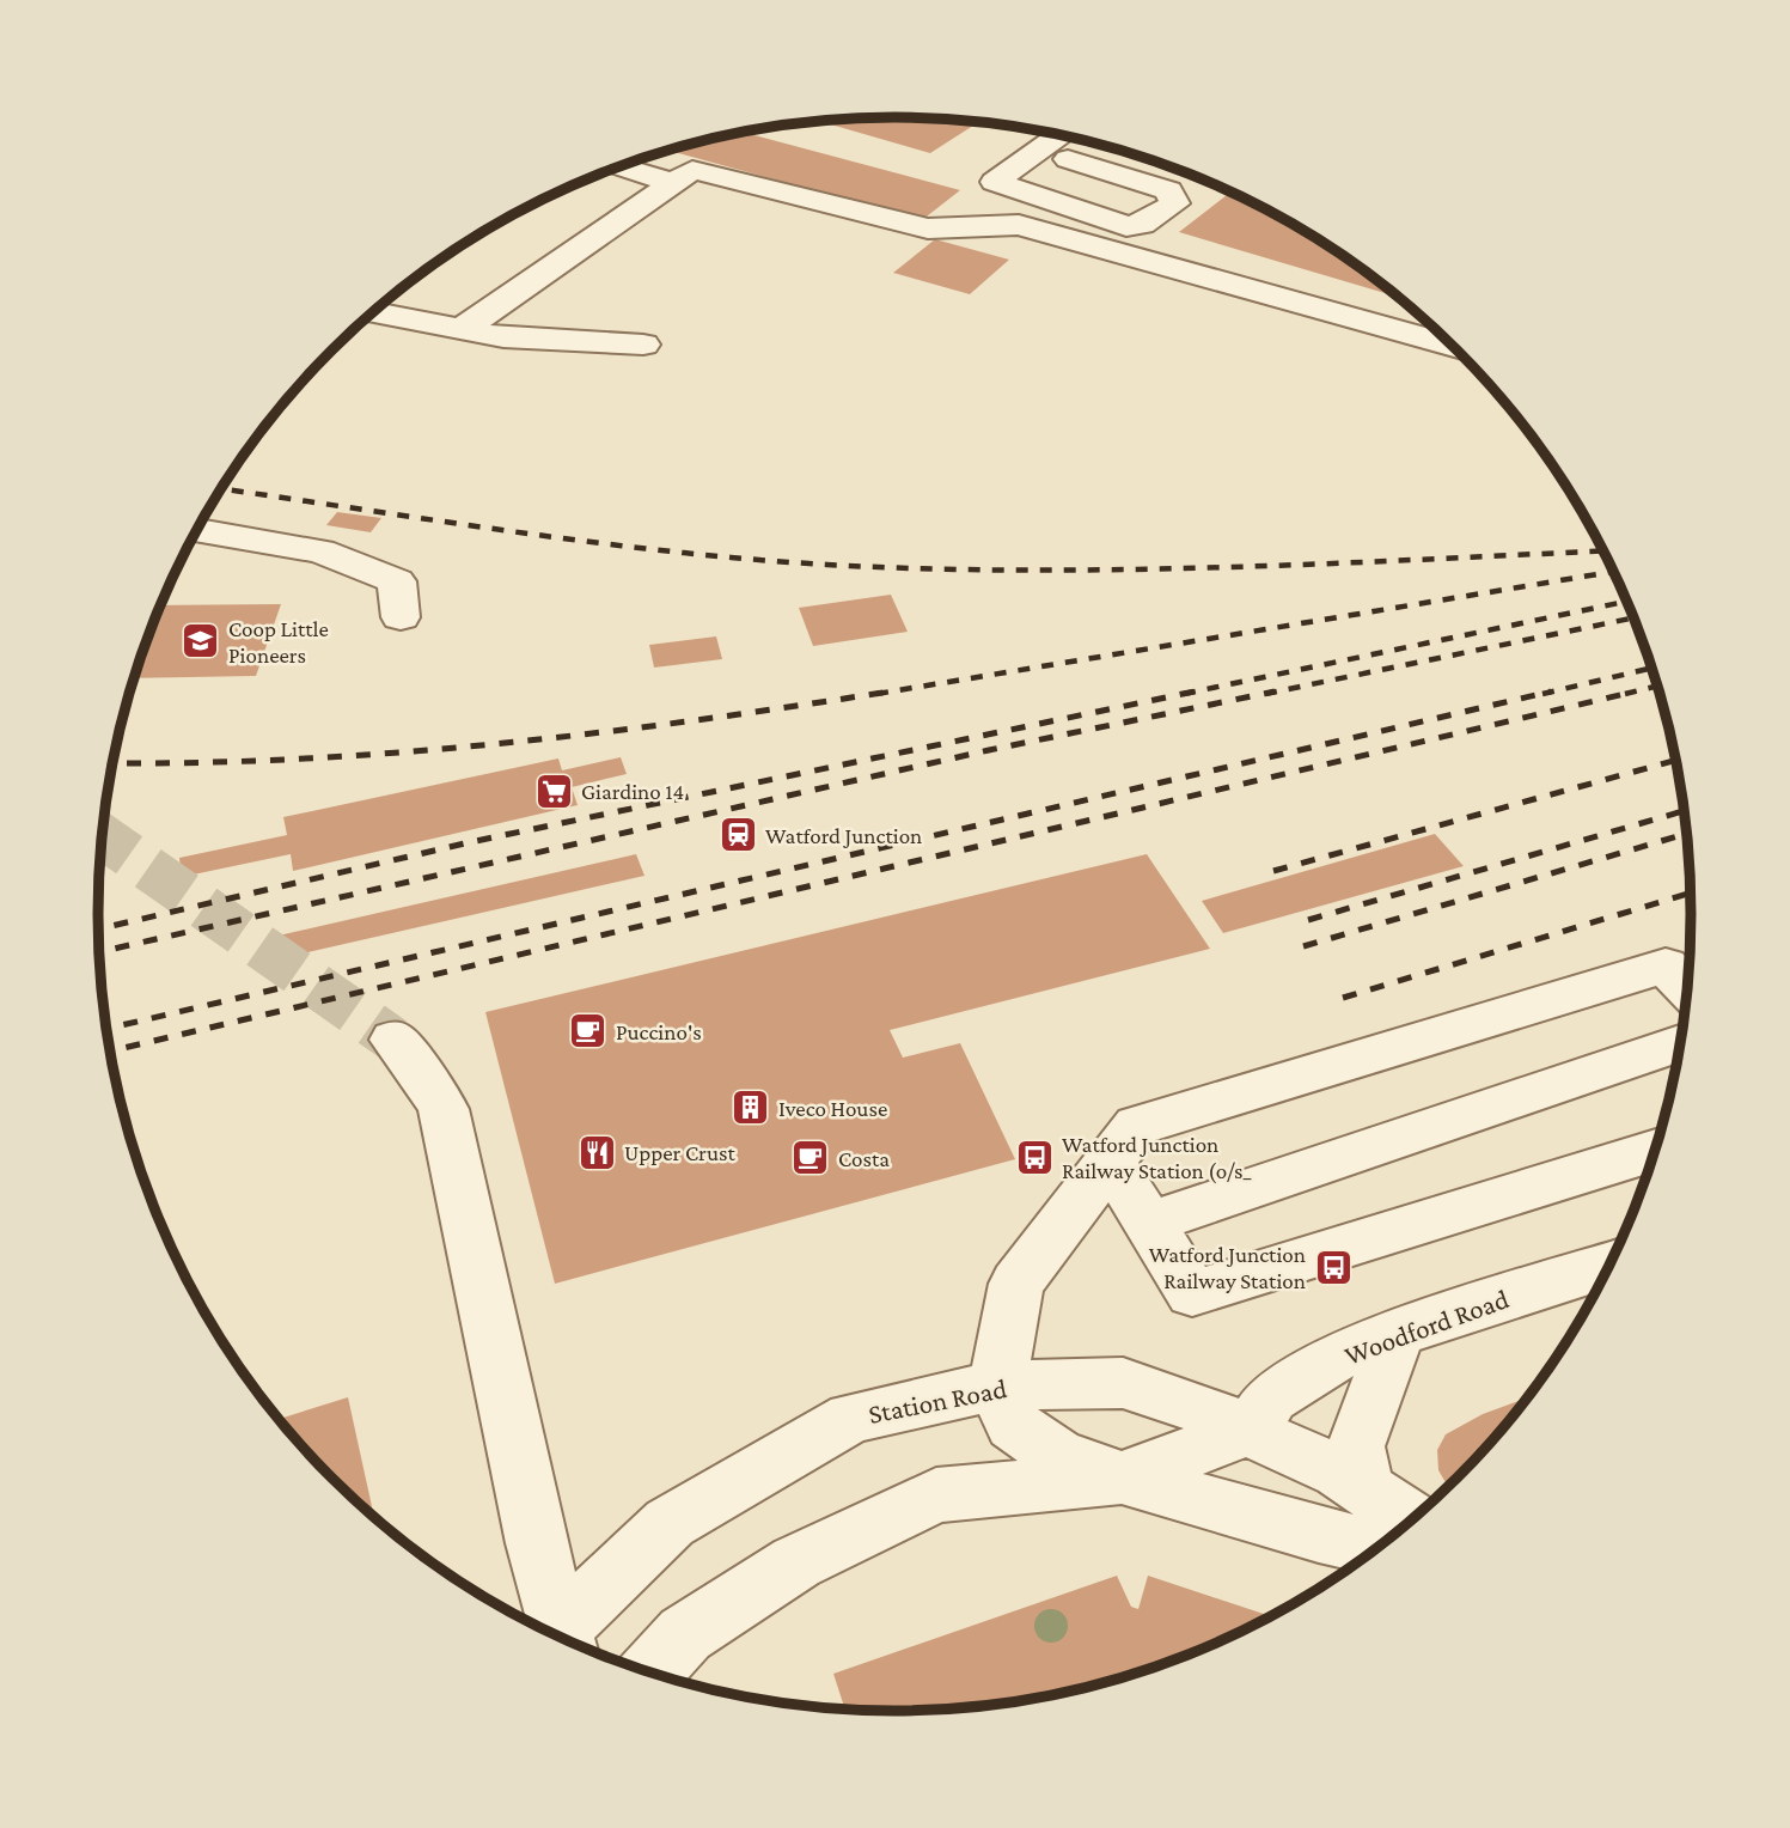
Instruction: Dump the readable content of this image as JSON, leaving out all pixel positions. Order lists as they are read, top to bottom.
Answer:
{
  "streets": {
    "street": ["Woodford Road", "Station Road"]
  },
  "crossings": [
    ["Woodford Road", "Station Road"]
  ],
  "places": {
    "school or university": ["Coop Little Pioneers"],
    "supermarket": ["Giardino 14"],
    "station": ["Watford Junction"],
    "cafe": ["Puccino's", "Costa"],
    "building": ["Iveco House"],
    "restaurant": ["Upper Crust"],
    "bus stop": ["Watford Junction Railway Station (o/s_", "Watford Junction Railway Station"]
  }
}
